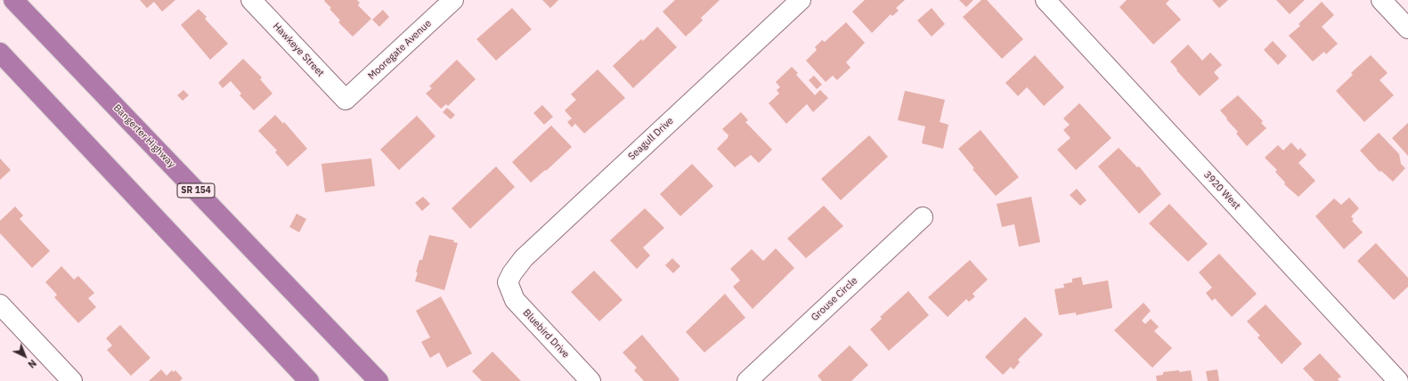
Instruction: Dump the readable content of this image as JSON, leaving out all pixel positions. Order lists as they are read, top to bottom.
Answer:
{
  "streets": {
    "highway": ["Bangerter Highway", "SR 154"],
    "street": [
      "Hawkeye Street",
      "Mooregate Avenue",
      "Seagull Drive",
      "3920 West",
      "Grouse Circle",
      "Bluebird Drive"
    ]
  },
  "crossings": [
    ["Hawkeye Street", "Mooregate Avenue"],
    ["Seagull Drive", "Bluebird Drive"]
  ],
  "north": "bottom right"
}
